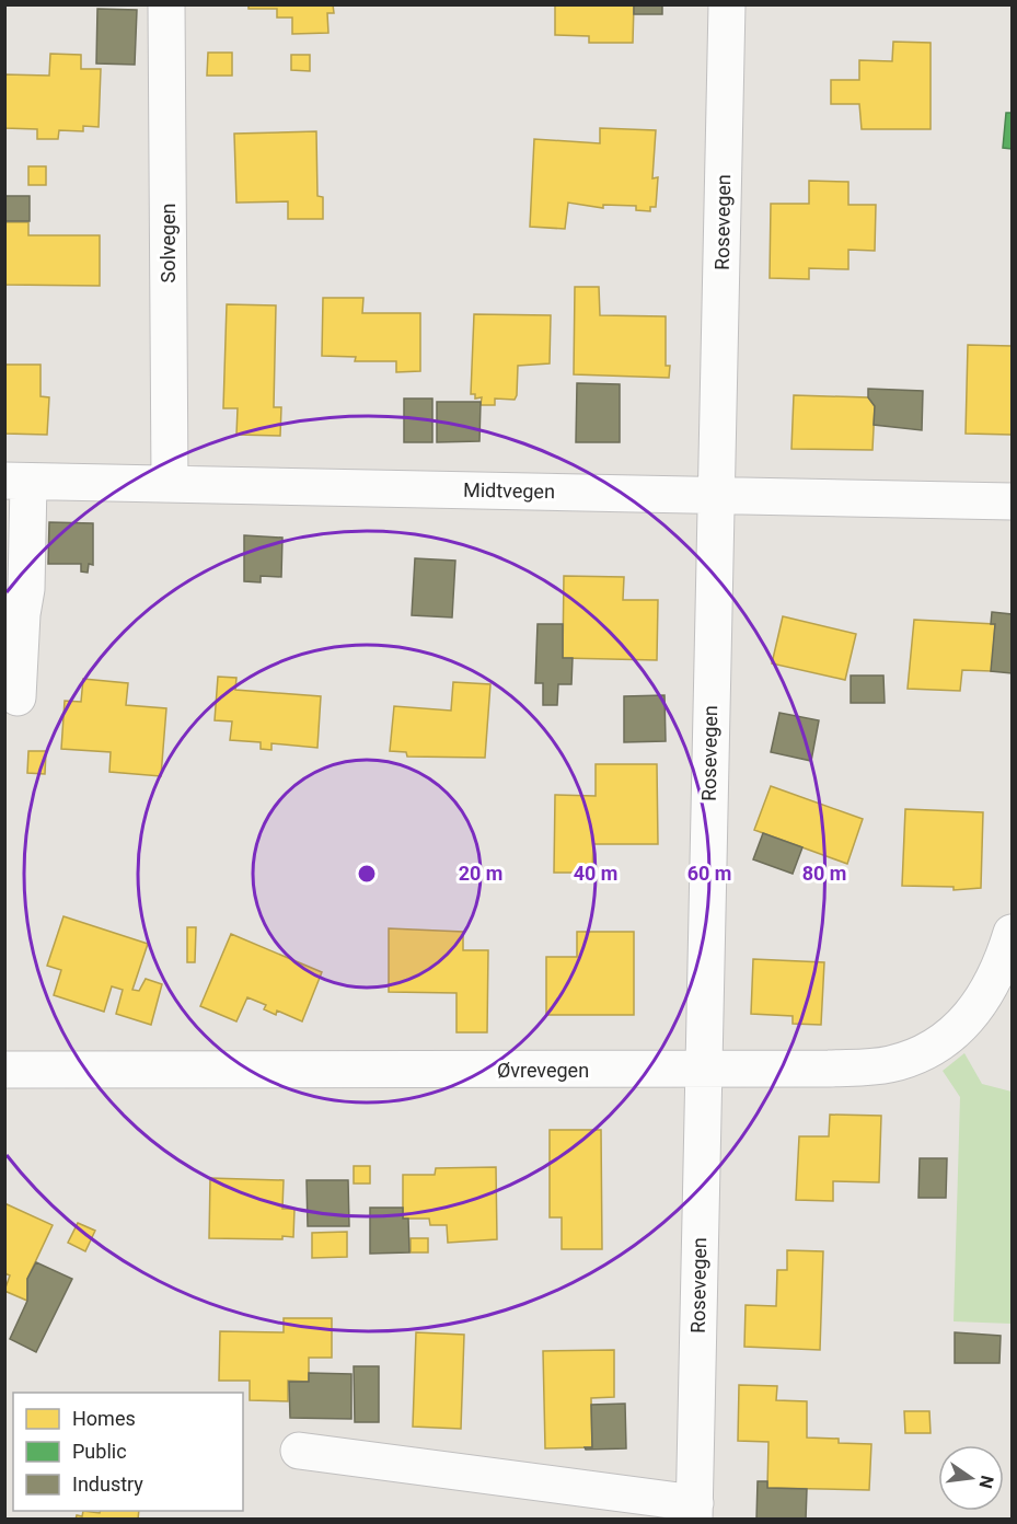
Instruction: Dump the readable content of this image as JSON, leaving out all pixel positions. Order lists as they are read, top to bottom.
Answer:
{
  "streets": {
    "street": [
      "Rosevegen",
      "Solvegen",
      "Midtvegen",
      "Øvrevegen"
    ]
  },
  "crossings": [
    ["Rosevegen", "Midtvegen"],
    ["Rosevegen", "Øvrevegen"],
    ["Solvegen", "Midtvegen"]
  ],
  "legend": ["Homes", "Public", "Industry"],
  "north": "right",
  "rings": [
    "20 m",
    "40 m",
    "60 m",
    "80 m"
  ]
}
